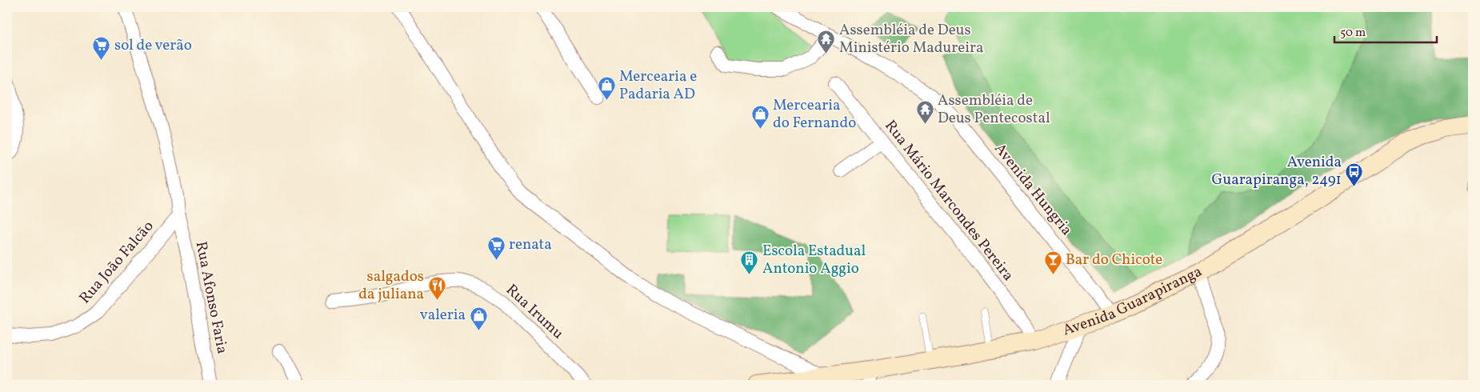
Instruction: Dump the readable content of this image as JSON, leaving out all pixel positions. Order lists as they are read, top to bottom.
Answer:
{
  "streets": {
    "main road": ["Avenida Guarapiranga"],
    "street": [
      "Avenida Hungria",
      "Rua Mário Marcondes Pereira",
      "Rua João Falcão",
      "Rua Afonso Faria",
      "Rua Irumu"
    ]
  },
  "crossings": [
    ["Avenida Hungria", "Avenida Guarapiranga"],
    ["Rua Mário Marcondes Pereira", "Avenida Guarapiranga"],
    ["Rua João Falcão", "Rua Afonso Faria"]
  ],
  "places": {
    "temple": ["Assembléia de Deus Ministério Madureira", "Assembléia de Deus Pentecostal"],
    "supermarket": ["sol de verão", "renata"],
    "shop": ["Mercearia e Padaria AD", "Mercearia do Fernando", "valeria"],
    "bus stop": ["Avenida Guarapiranga, 2491"],
    "building": ["Escola Estadual Antonio Aggio"],
    "bar": ["Bar do Chicote"],
    "restaurant": ["salgados da juliana"]
  },
  "scale_bar": "50 m"
}
